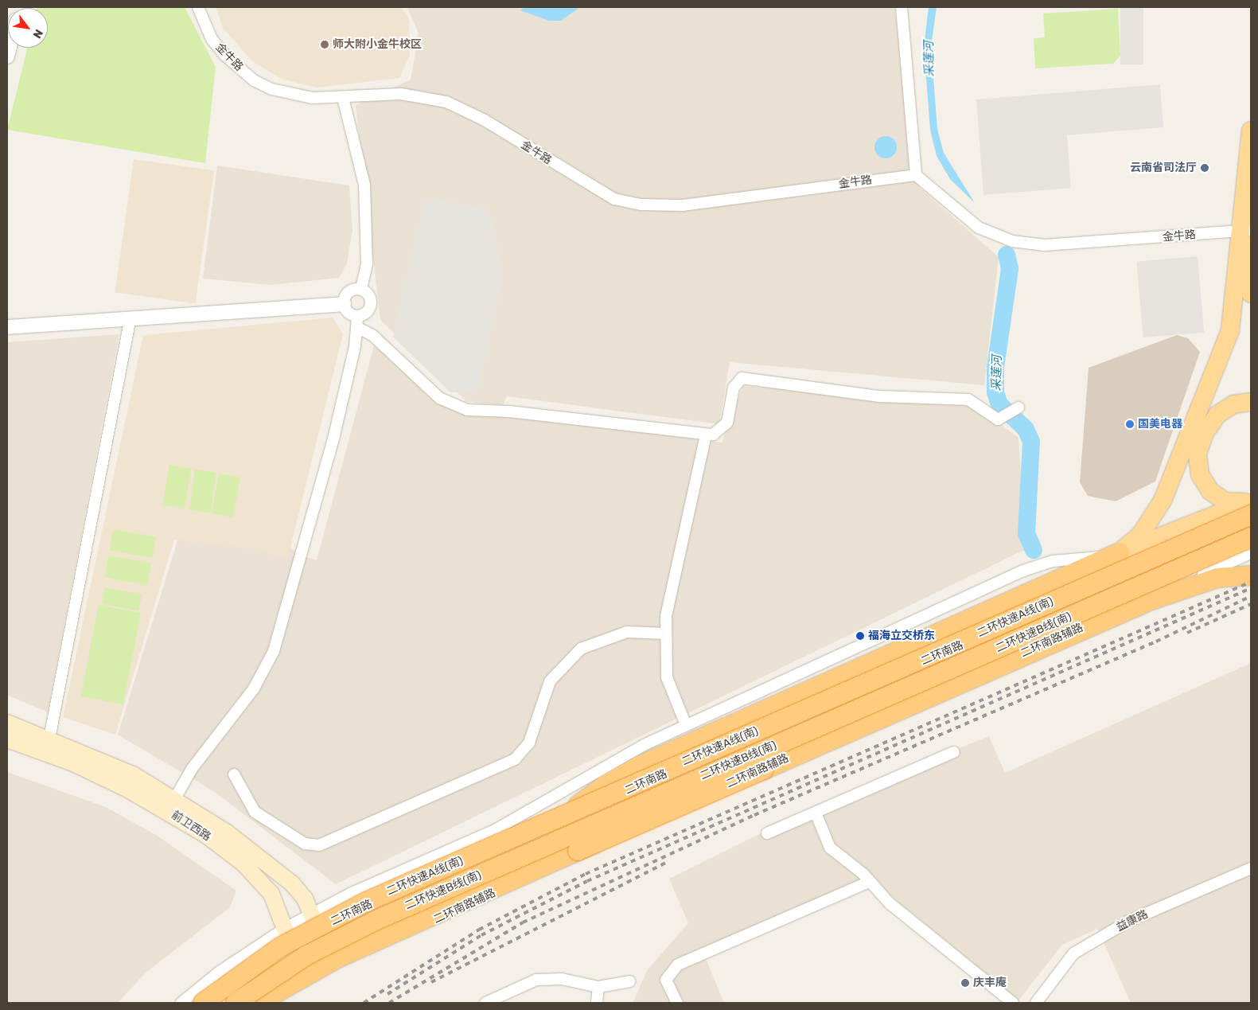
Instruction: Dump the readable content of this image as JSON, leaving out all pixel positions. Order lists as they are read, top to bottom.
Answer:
{
  "streets": {
    "highway": ["二环快速A线(南)", "二环快速B线(南)"],
    "main road": ["二环南路", "前卫西路"],
    "street": ["金牛路", "二环南路辅路", "益康路"]
  },
  "crossings": [
    ["二环快速A线(南)", "二环南路"],
    ["二环快速B线(南)", "二环南路"],
    ["二环南路辅路", "二环南路"],
    ["二环南路辅路", "前卫西路"],
    ["二环南路", "前卫西路"]
  ],
  "water": ["采莲河"],
  "places": [
    "师大附小金牛校区",
    "云南省司法厅",
    "国美电器",
    "福海立交桥东",
    "庆丰庵"
  ],
  "north": "bottom right"
}
